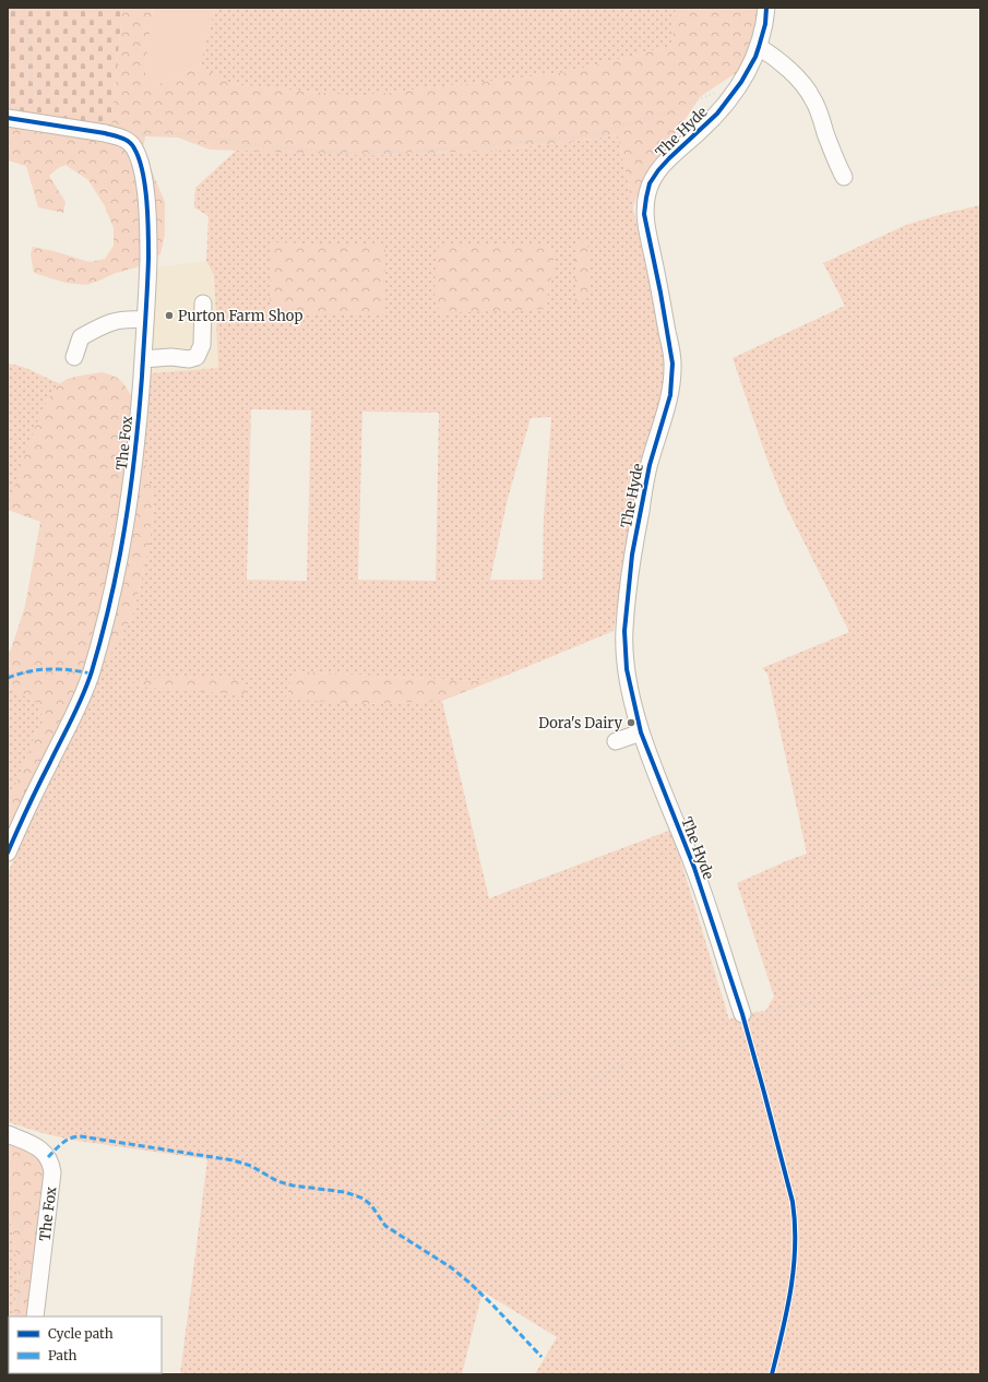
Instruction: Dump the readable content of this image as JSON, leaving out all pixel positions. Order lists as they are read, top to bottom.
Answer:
{
  "streets": {
    "street": ["The Hyde", "The Fox"]
  },
  "places": ["Purton Farm Shop", "Dora's Dairy"],
  "legend": ["Cycle path", "Path"]
}
